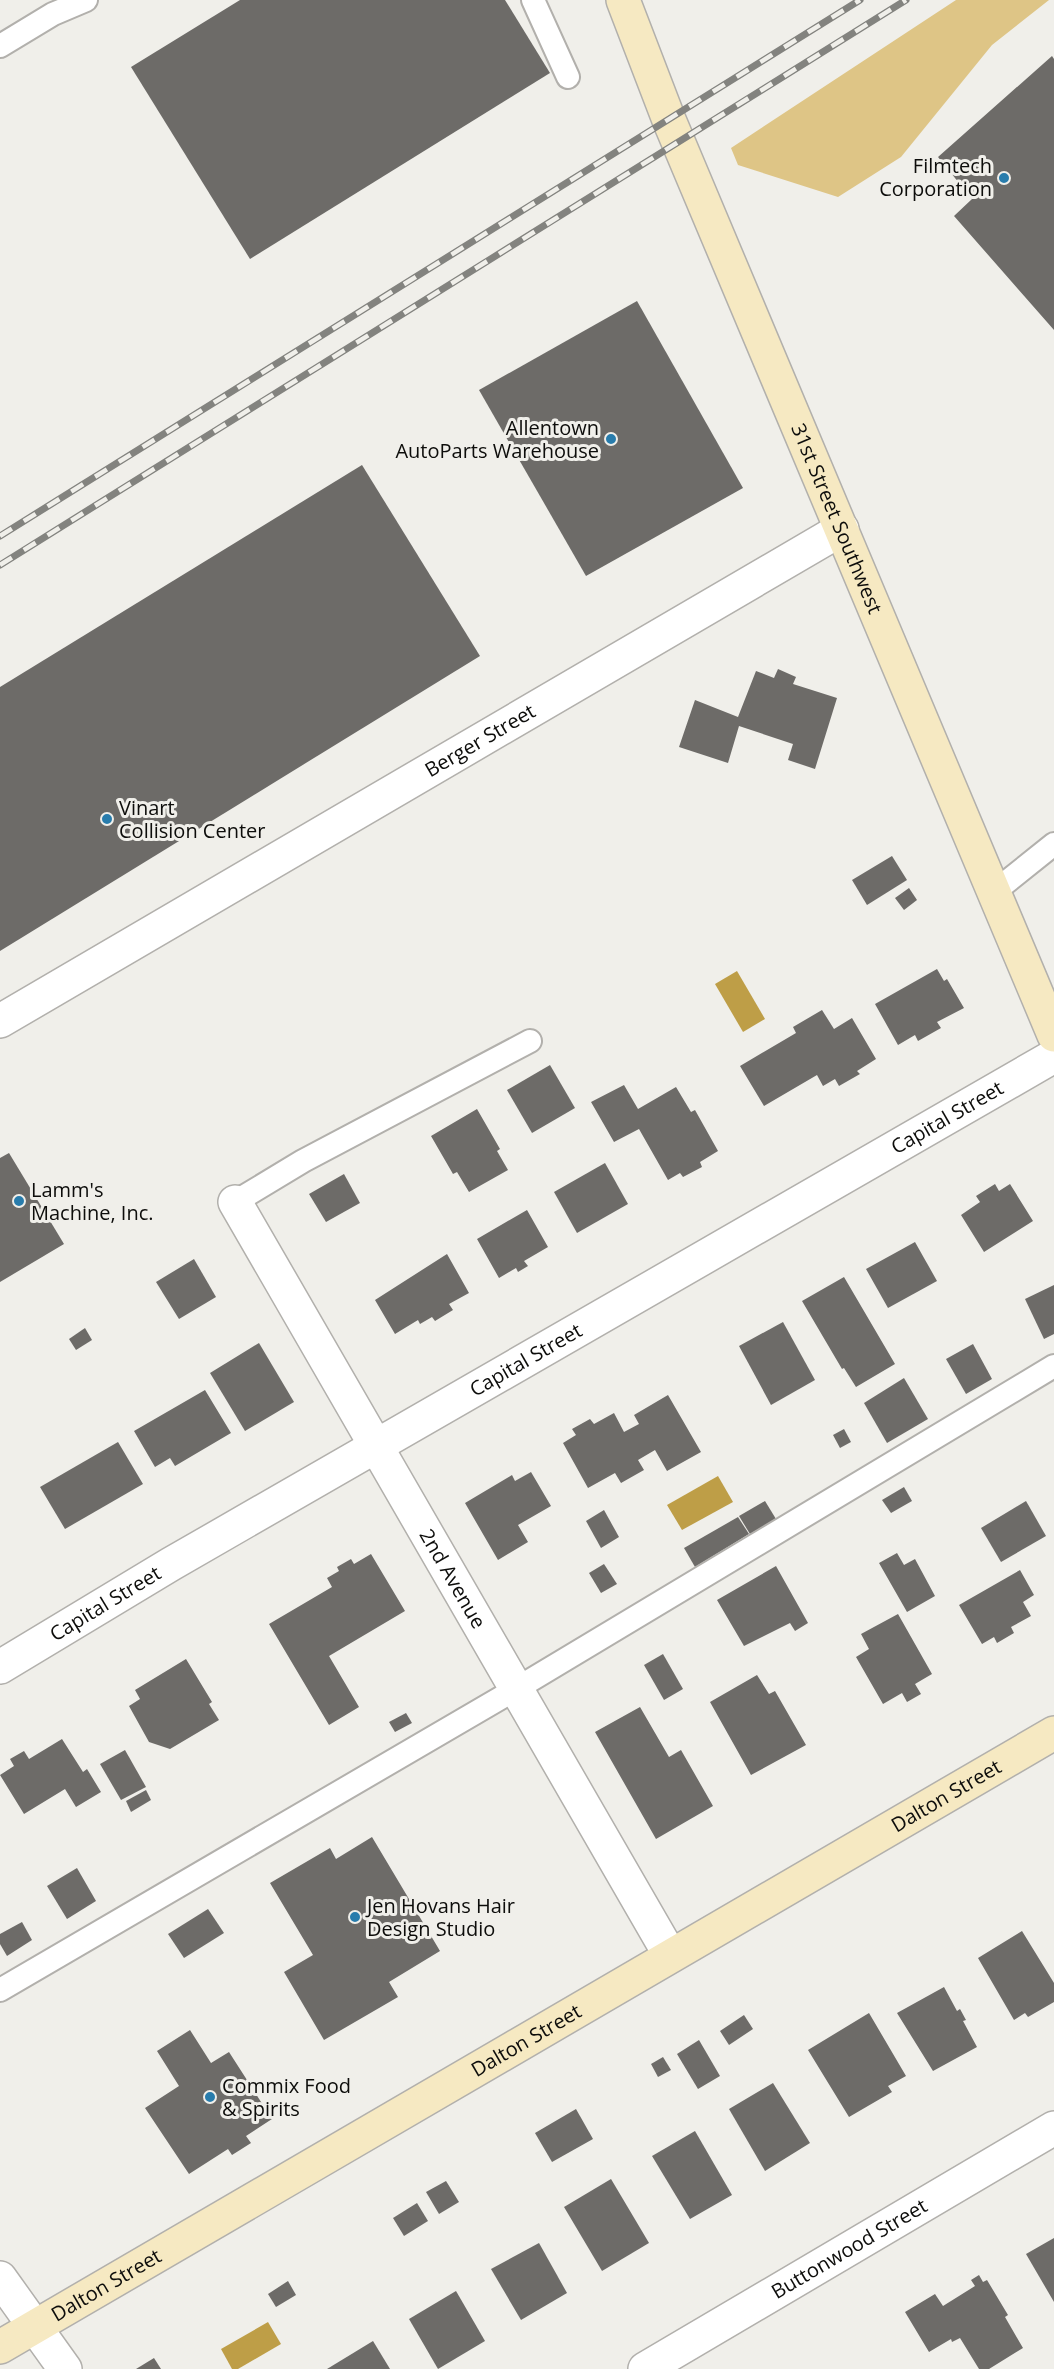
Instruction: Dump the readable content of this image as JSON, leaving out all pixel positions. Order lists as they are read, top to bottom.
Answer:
{
  "streets": {
    "main road": ["31st Street Southwest", "Dalton Street"],
    "street": [
      "Berger Street",
      "Capital Street",
      "2nd Avenue",
      "Buttonwood Street"
    ]
  },
  "crossings": [
    ["31st Street Southwest", "Berger Street"],
    ["31st Street Southwest", "Capital Street"],
    ["Capital Street", "2nd Avenue"],
    ["2nd Avenue", "Dalton Street"]
  ],
  "places": [
    "Filmtech Corporation",
    "Allentown AutoParts Warehouse",
    "Vinart Collision Center",
    "Lamm's Machine, Inc.",
    "Jen Hovans Hair Design Studio",
    "Commix Food & Spirits"
  ]
}
